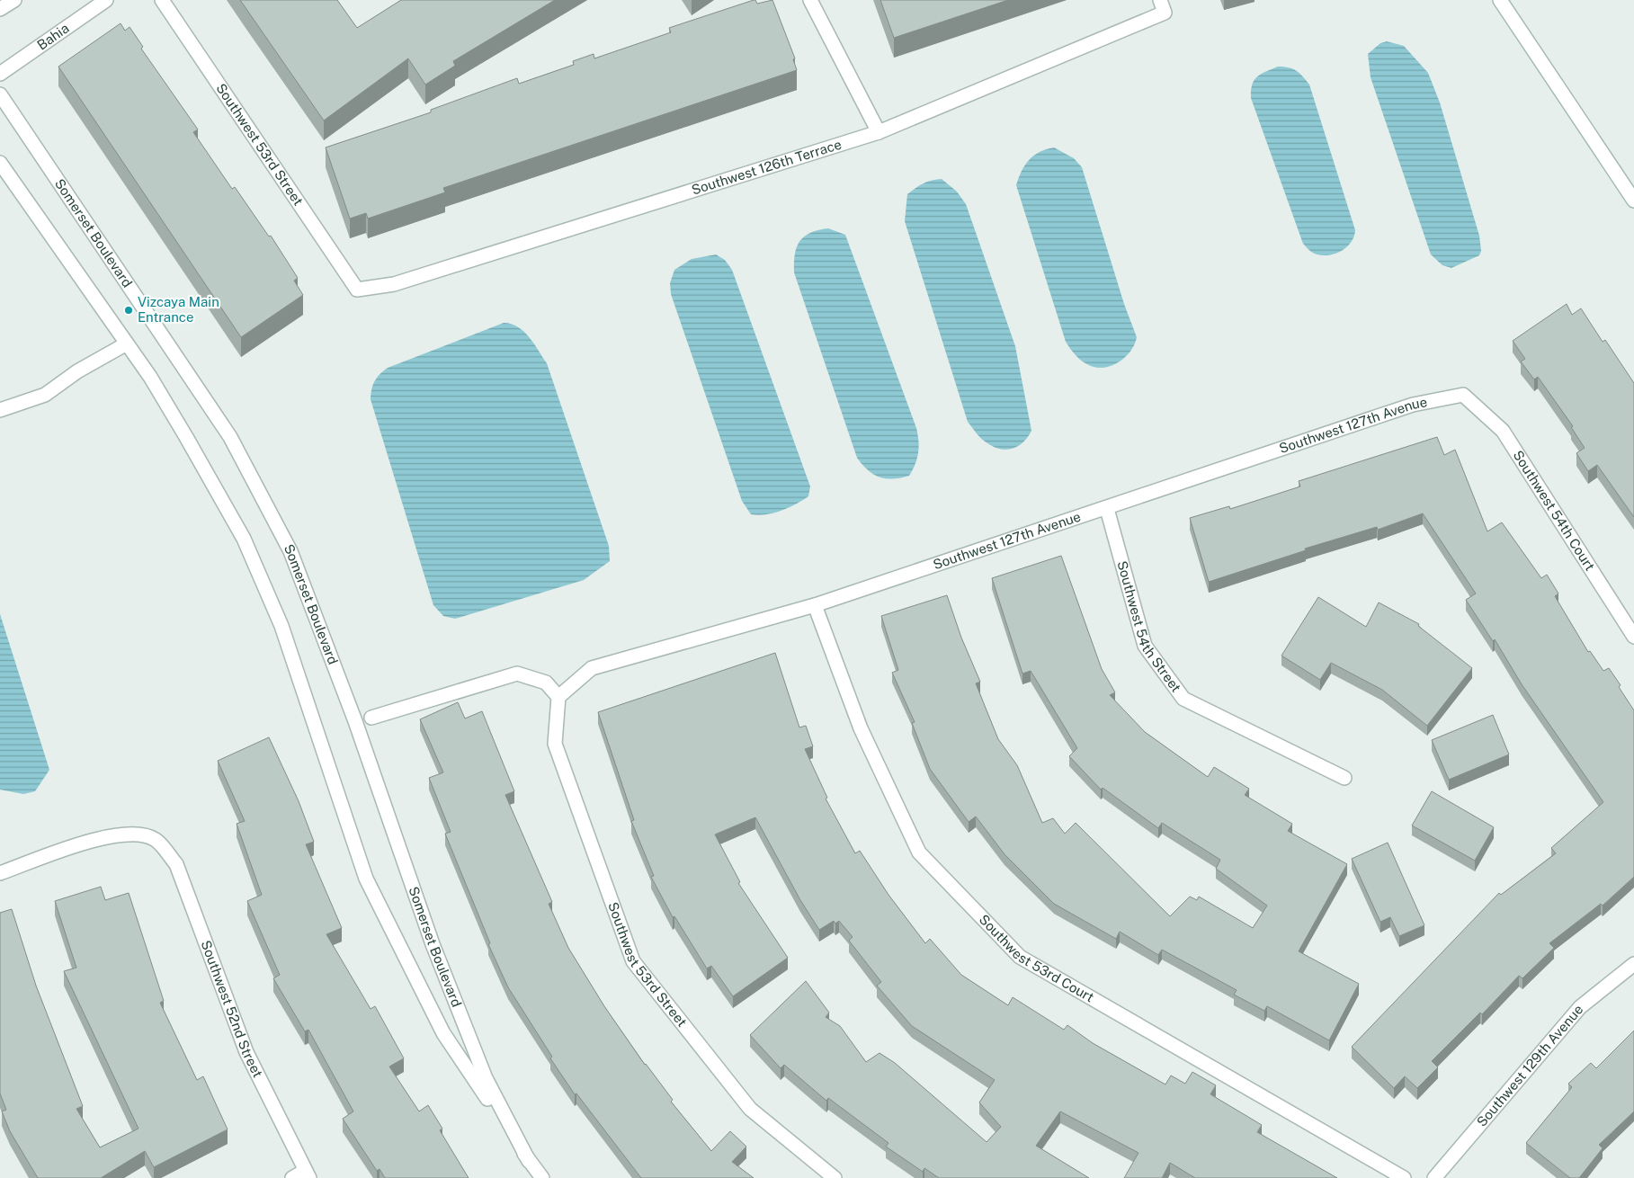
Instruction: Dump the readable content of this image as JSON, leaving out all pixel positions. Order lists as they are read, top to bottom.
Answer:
{
  "streets": {
    "street": [
      "Bahia",
      "Southwest 53rd Street",
      "Southwest 126th Terrace",
      "Somerset Boulevard",
      "Southwest 127th Avenue",
      "Southwest 54th Court",
      "Southwest 54th Street",
      "Southwest 53rd Court",
      "Southwest 52nd Street",
      "Southwest 129th Avenue"
    ]
  },
  "crossings": [
    ["Southwest 53rd Street", "Southwest 126th Terrace"],
    ["Southwest 53rd Street", "Southwest 127th Avenue"],
    ["Southwest 127th Avenue", "Southwest 54th Court"],
    ["Southwest 127th Avenue", "Southwest 54th Street"],
    ["Southwest 127th Avenue", "Southwest 53rd Court"]
  ],
  "places": ["Vizcaya Main Entrance"]
}
